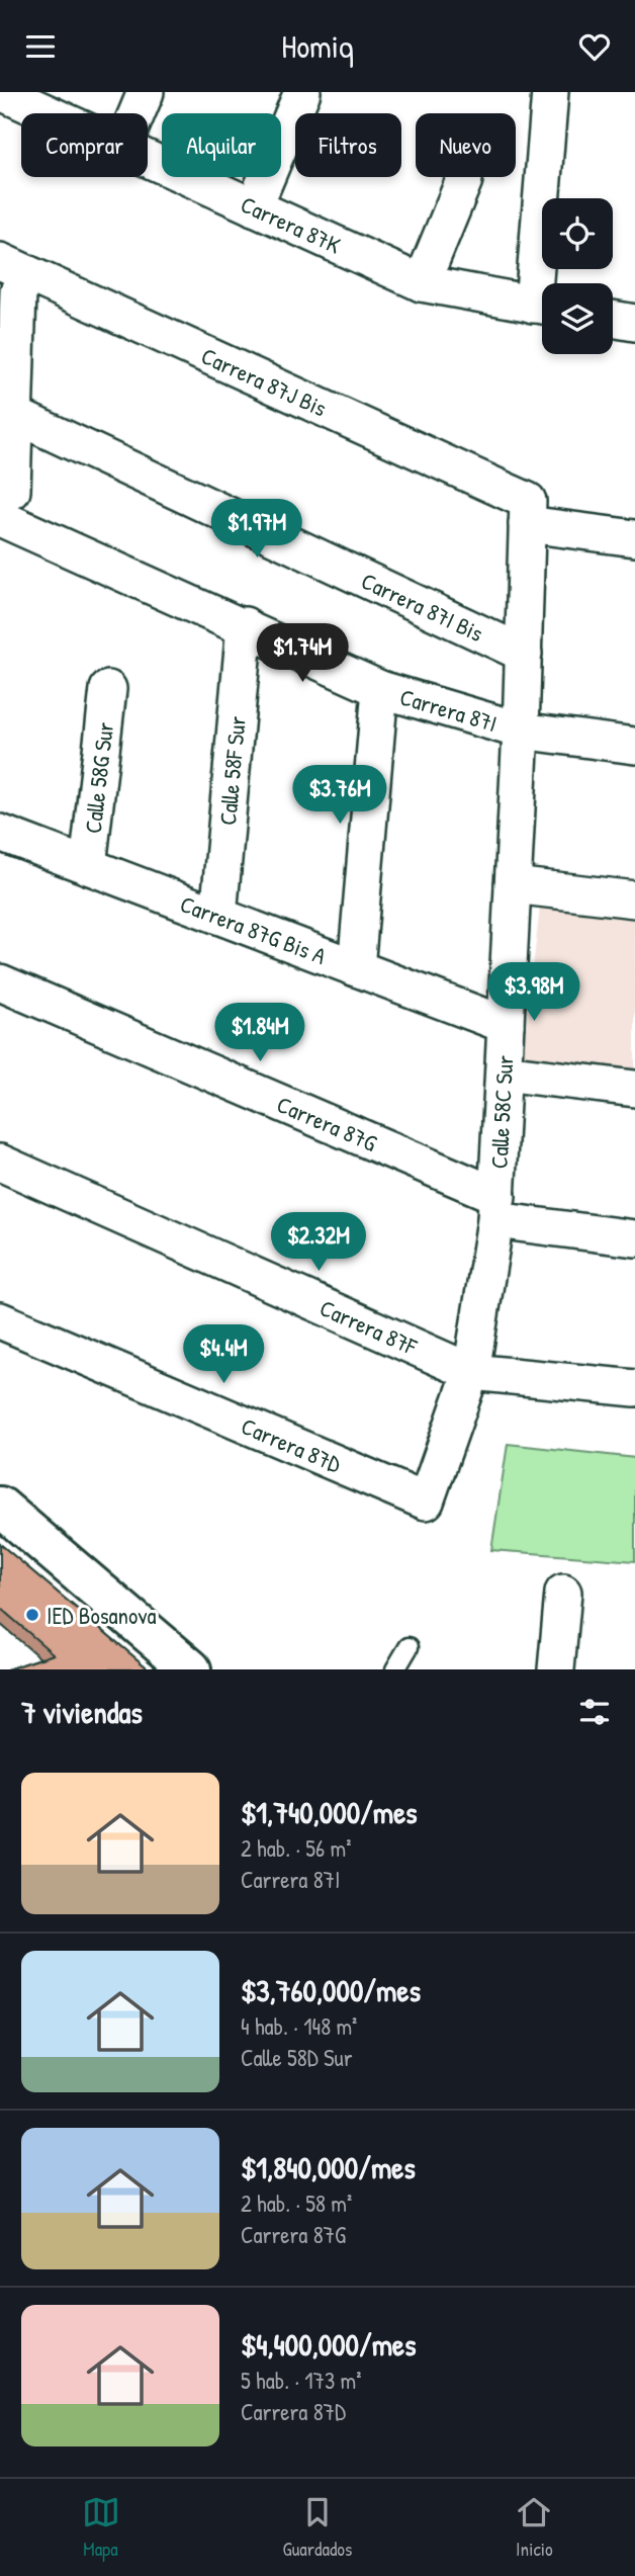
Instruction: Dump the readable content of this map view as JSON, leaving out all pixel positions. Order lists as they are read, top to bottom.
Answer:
{
  "streets": {
    "street": [
      "Carrera 87K",
      "Carrera 87J Bis",
      "Carrera 87I Bis",
      "Carrera 87I",
      "Calle 58F Sur",
      "Calle 58G Sur",
      "Carrera 87G Bis A",
      "Calle 58C Sur",
      "Carrera 87G",
      "Carrera 87F",
      "Carrera 87D"
    ]
  },
  "crossings": [
    ["Carrera 87J Bis", "Calle 58C Sur"],
    ["Carrera 87I Bis", "Calle 58C Sur"],
    ["Carrera 87I", "Calle 58F Sur"],
    ["Carrera 87I", "Calle 58C Sur"],
    ["Calle 58F Sur", "Carrera 87G Bis A"],
    ["Calle 58G Sur", "Carrera 87G Bis A"],
    ["Carrera 87G Bis A", "Calle 58C Sur"],
    ["Calle 58C Sur", "Carrera 87G"],
    ["Calle 58C Sur", "Carrera 87F"],
    ["Calle 58C Sur", "Carrera 87D"]
  ],
  "places": ["IED Bosanova"],
  "page": {
    "header": "Homiq",
    "chip": [
      "Comprar",
      "Alquilar",
      "Filtros",
      "Nuevo"
    ],
    "price": [
      "$1.97M",
      "$1.74M",
      "$3.76M",
      "$3.98M",
      "$1.84M",
      "$2.32M",
      "$4.4M"
    ],
    "heading": "7 viviendas",
    "list": [
      {
        "name": "$1,740,000/mes",
        "note": "2 hab. · 56 m² · Carrera 87I"
      },
      {
        "name": "$3,760,000/mes",
        "note": "4 hab. · 148 m² · Calle 58D Sur"
      },
      {
        "name": "$1,840,000/mes",
        "note": "2 hab. · 58 m² · Carrera 87G"
      },
      {
        "name": "$4,400,000/mes",
        "note": "5 hab. · 173 m² · Carrera 87D"
      }
    ],
    "tabs": ["Mapa", "Guardados", "Inicio"]
  }
}
